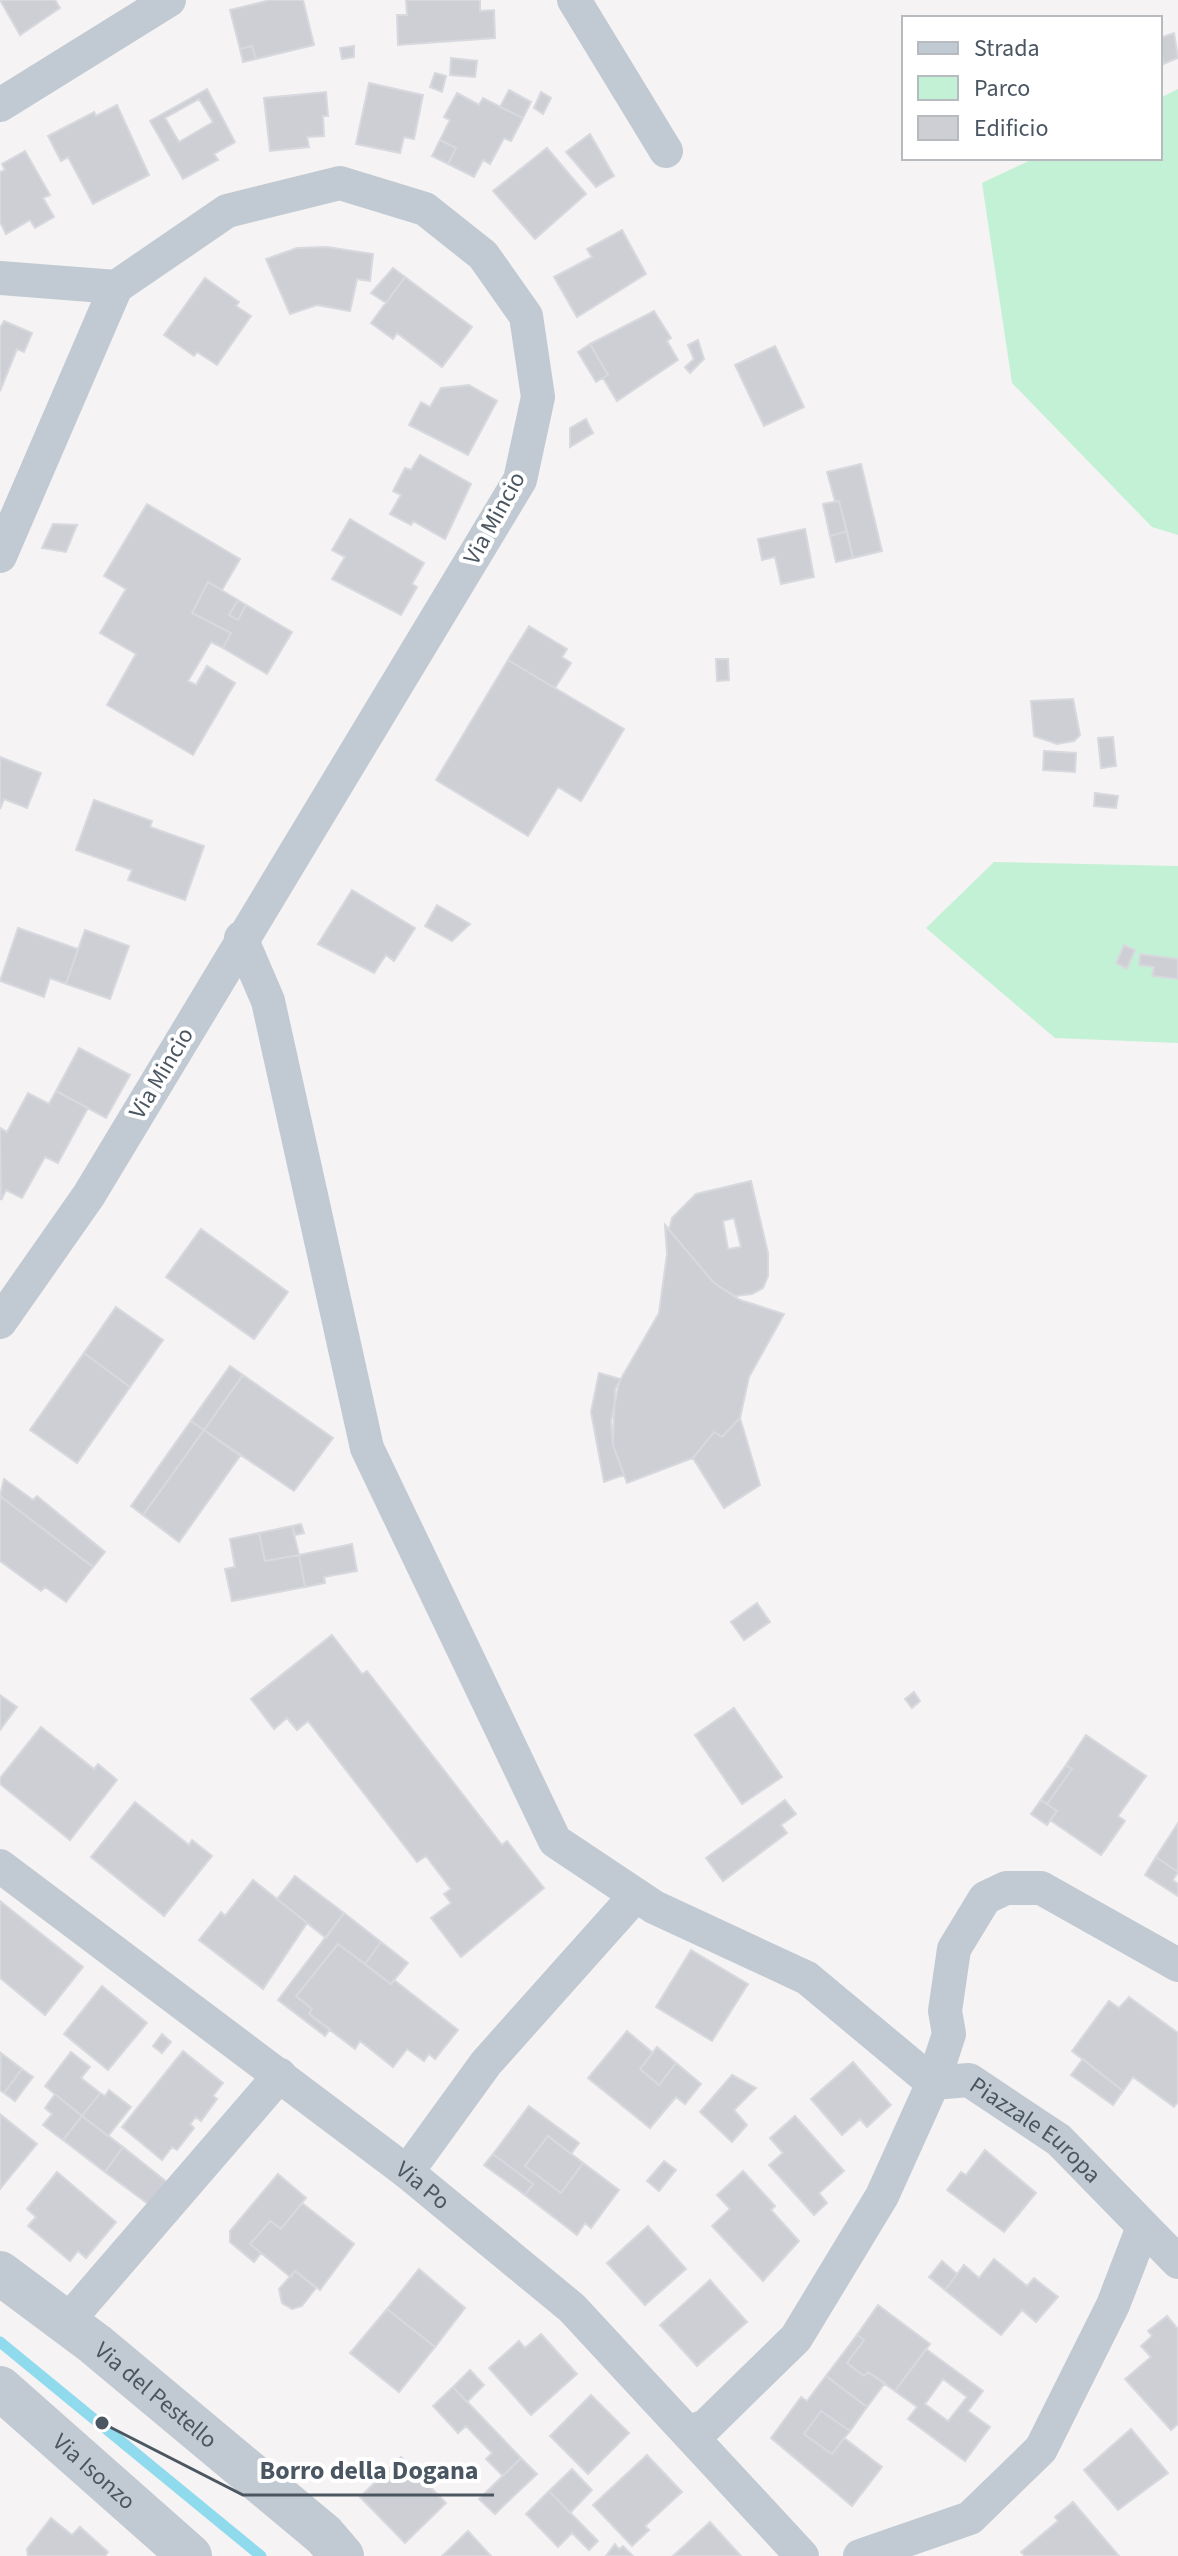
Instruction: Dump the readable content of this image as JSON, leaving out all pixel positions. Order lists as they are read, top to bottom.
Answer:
{
  "streets": {
    "street": [
      "Via Mincio",
      "Piazzale Europa",
      "Via Po",
      "Via del Pestello",
      "Via Isonzo"
    ]
  },
  "places": ["Borro della Dogana"],
  "legend": ["Strada", "Parco", "Edificio"]
}
